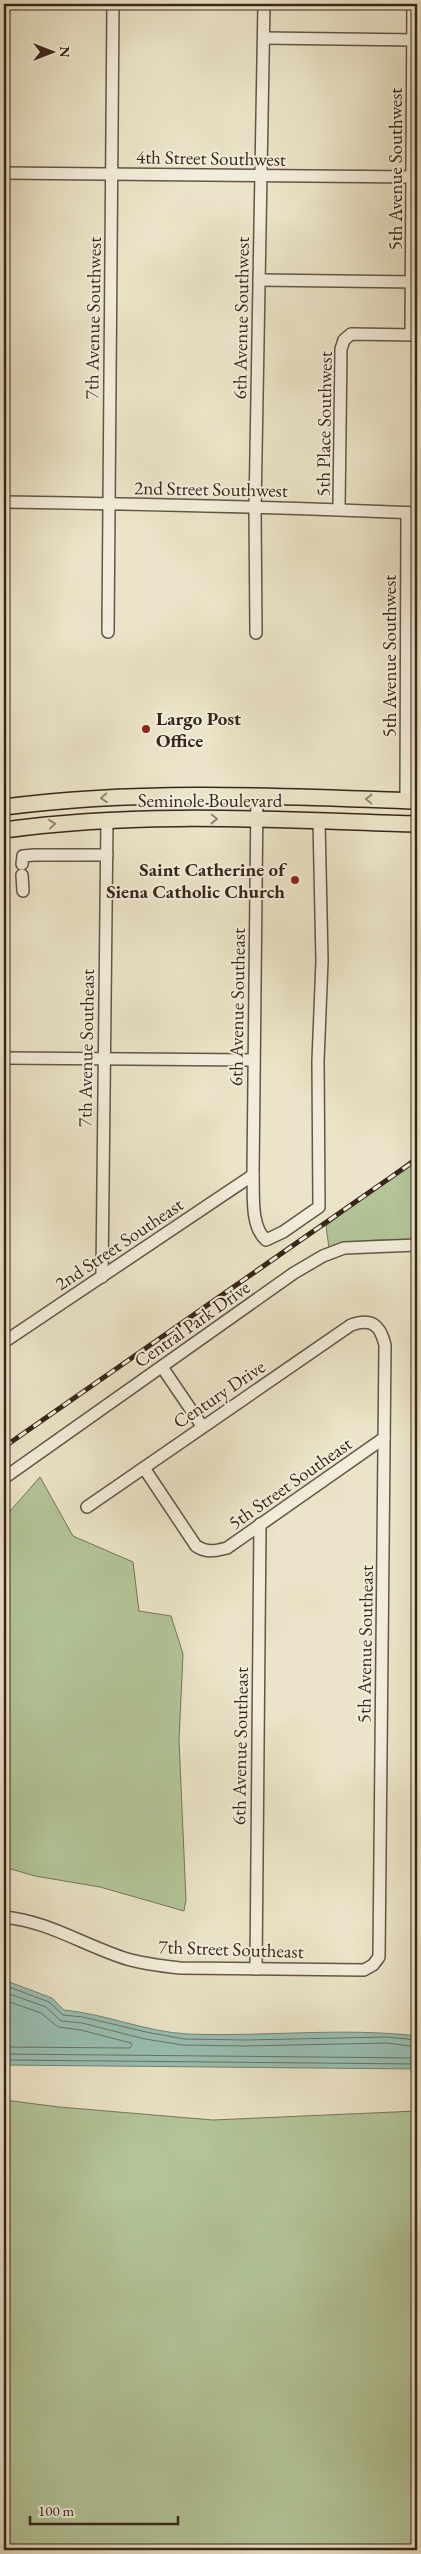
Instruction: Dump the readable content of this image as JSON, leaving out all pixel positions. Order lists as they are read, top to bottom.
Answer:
{
  "streets": {
    "main road": ["Seminole Boulevard"],
    "street": [
      "4th Street Southwest",
      "5th Avenue Southwest",
      "7th Avenue Southwest",
      "6th Avenue Southwest",
      "5th Place Southwest",
      "2nd Street Southwest",
      "6th Avenue Southeast",
      "7th Avenue Southeast",
      "2nd Street Southeast",
      "Central Park Drive",
      "Century Drive",
      "5th Street Southeast",
      "5th Avenue Southeast",
      "7th Street Southeast"
    ]
  },
  "crossings": [
    ["4th Street Southwest", "5th Avenue Southwest"],
    ["4th Street Southwest", "7th Avenue Southwest"],
    ["4th Street Southwest", "6th Avenue Southwest"],
    ["5th Avenue Southwest", "5th Place Southwest"],
    ["5th Avenue Southwest", "2nd Street Southwest"],
    ["5th Avenue Southwest", "Seminole Boulevard"],
    ["7th Avenue Southwest", "2nd Street Southwest"],
    ["6th Avenue Southwest", "2nd Street Southwest"],
    ["5th Place Southwest", "2nd Street Southwest"],
    ["Seminole Boulevard", "6th Avenue Southeast"],
    ["Seminole Boulevard", "7th Avenue Southeast"],
    ["6th Avenue Southeast", "2nd Street Southeast"],
    ["6th Avenue Southeast", "5th Street Southeast"],
    ["6th Avenue Southeast", "7th Street Southeast"],
    ["7th Avenue Southeast", "2nd Street Southeast"],
    ["Century Drive", "5th Street Southeast"],
    ["Century Drive", "5th Avenue Southeast"],
    ["5th Street Southeast", "5th Avenue Southeast"],
    ["5th Avenue Southeast", "7th Street Southeast"]
  ],
  "places": ["Largo Post Office", "Saint Catherine of Siena Catholic Church"],
  "scale_bar": "100 m",
  "north": "right"
}
